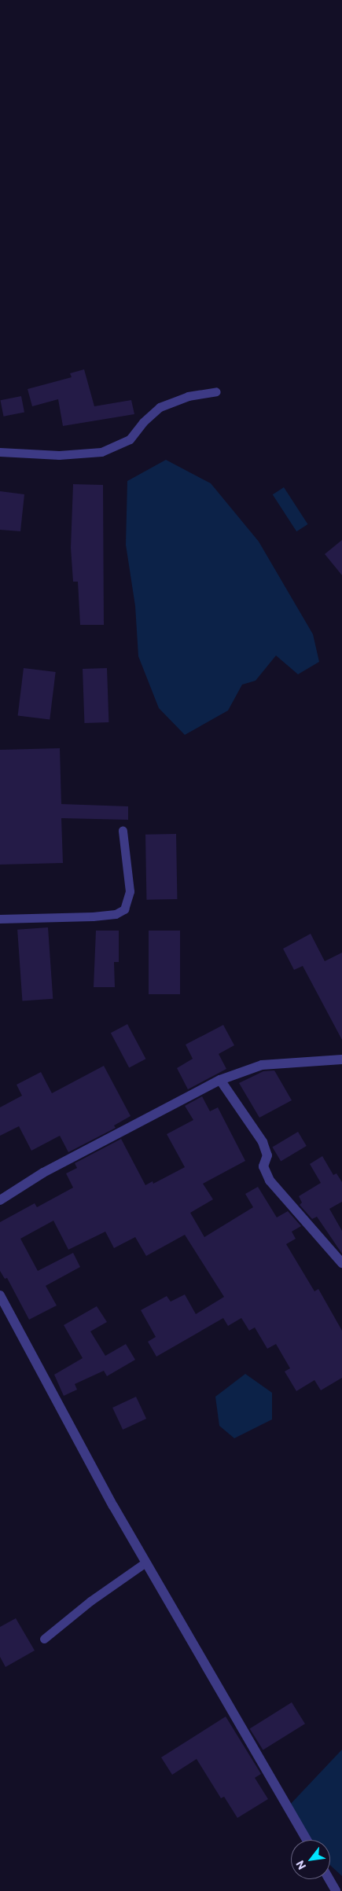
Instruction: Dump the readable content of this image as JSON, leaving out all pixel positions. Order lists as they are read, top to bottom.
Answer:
{
  "north": "bottom left"
}
